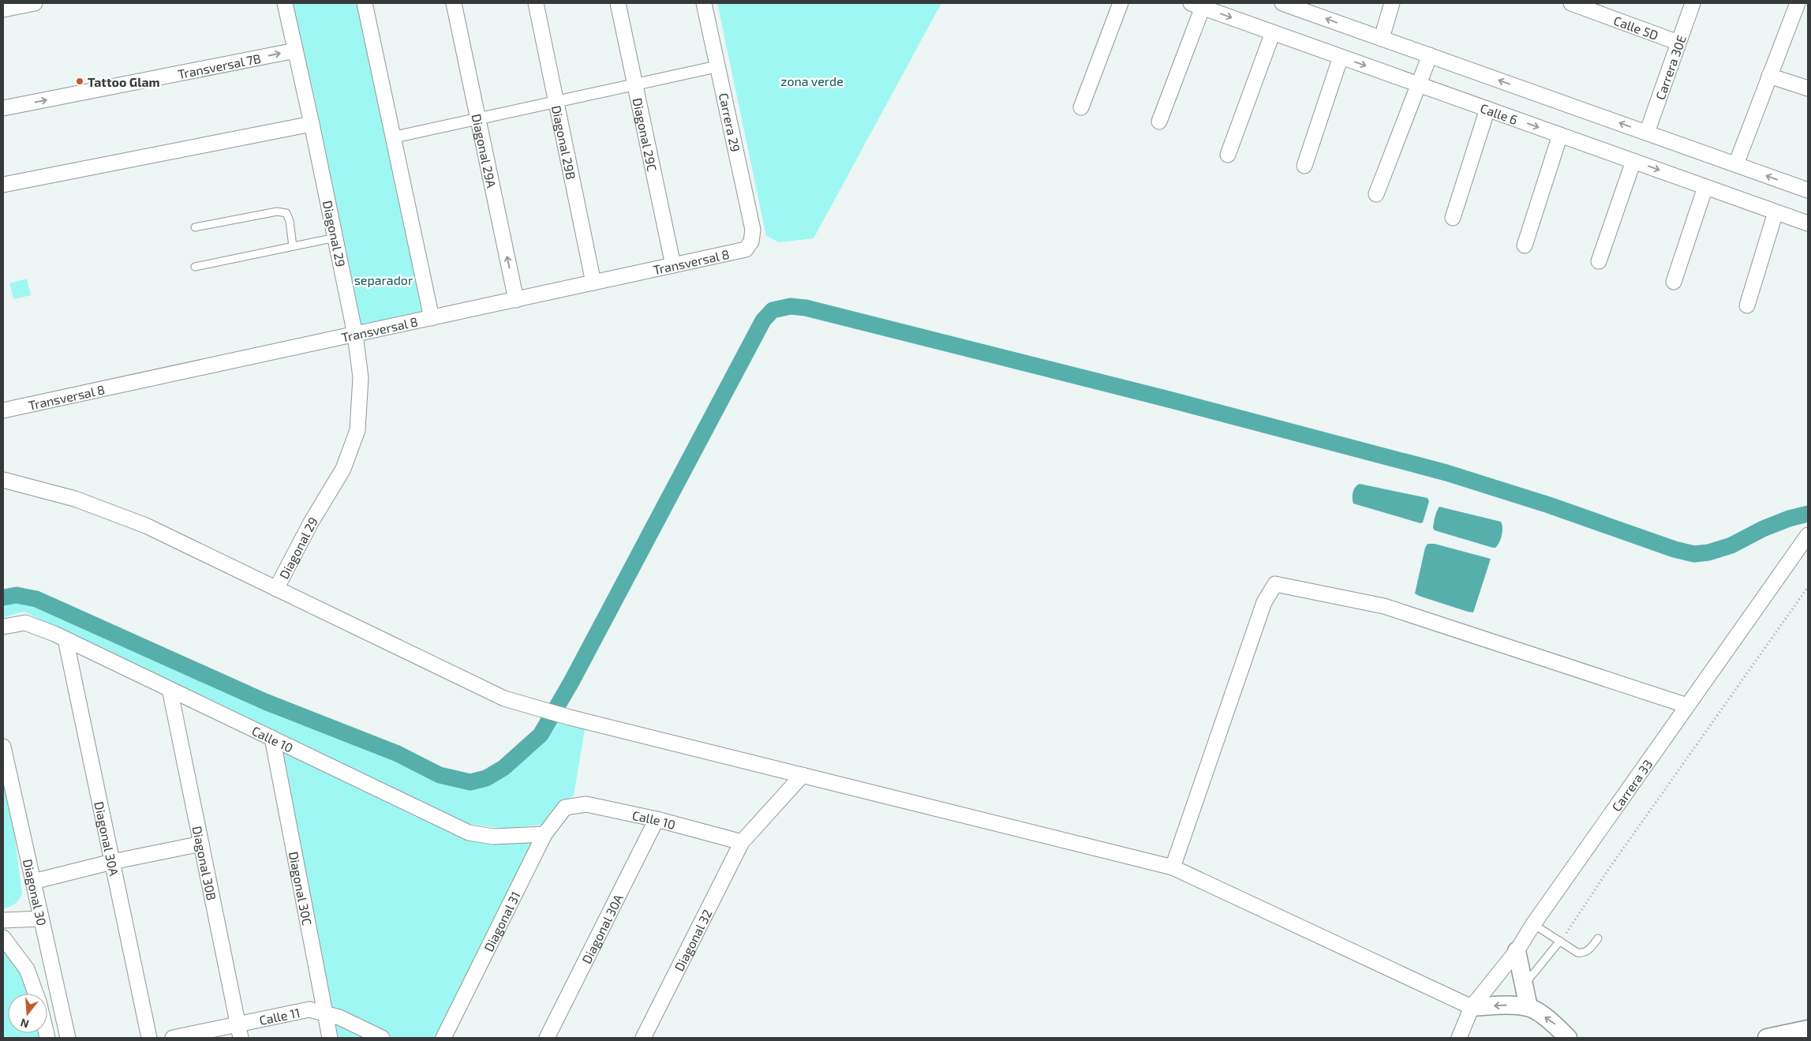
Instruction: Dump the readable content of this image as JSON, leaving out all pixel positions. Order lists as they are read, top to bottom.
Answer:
{
  "streets": {
    "street": [
      "Calle 5D",
      "Transversal 7B",
      "Carrera 30E",
      "Calle 6",
      "Carrera 29",
      "Diagonal 29C",
      "Diagonal 29B",
      "Diagonal 29A",
      "Diagonal 29",
      "Transversal 8",
      "Calle 10",
      "Carrera 33",
      "Diagonal 30A",
      "Diagonal 30B",
      "Diagonal 30C",
      "Diagonal 30",
      "Diagonal 31",
      "Diagonal 32",
      "Calle 11"
    ]
  },
  "crossings": [
    ["Calle 5D", "Carrera 30E"],
    ["Transversal 7B", "Diagonal 29"],
    ["Carrera 29", "Transversal 8"],
    ["Diagonal 29C", "Transversal 8"],
    ["Diagonal 29B", "Transversal 8"],
    ["Diagonal 29A", "Transversal 8"],
    ["Diagonal 29", "Transversal 8"],
    ["Calle 10", "Diagonal 30A"],
    ["Calle 10", "Diagonal 30B"],
    ["Calle 10", "Diagonal 30C"],
    ["Calle 10", "Diagonal 31"],
    ["Calle 10", "Diagonal 32"],
    ["Diagonal 30B", "Calle 11"],
    ["Diagonal 30C", "Calle 11"]
  ],
  "parks": ["zona verde", "separador"],
  "places": ["Tattoo Glam"],
  "north": "bottom"
}
